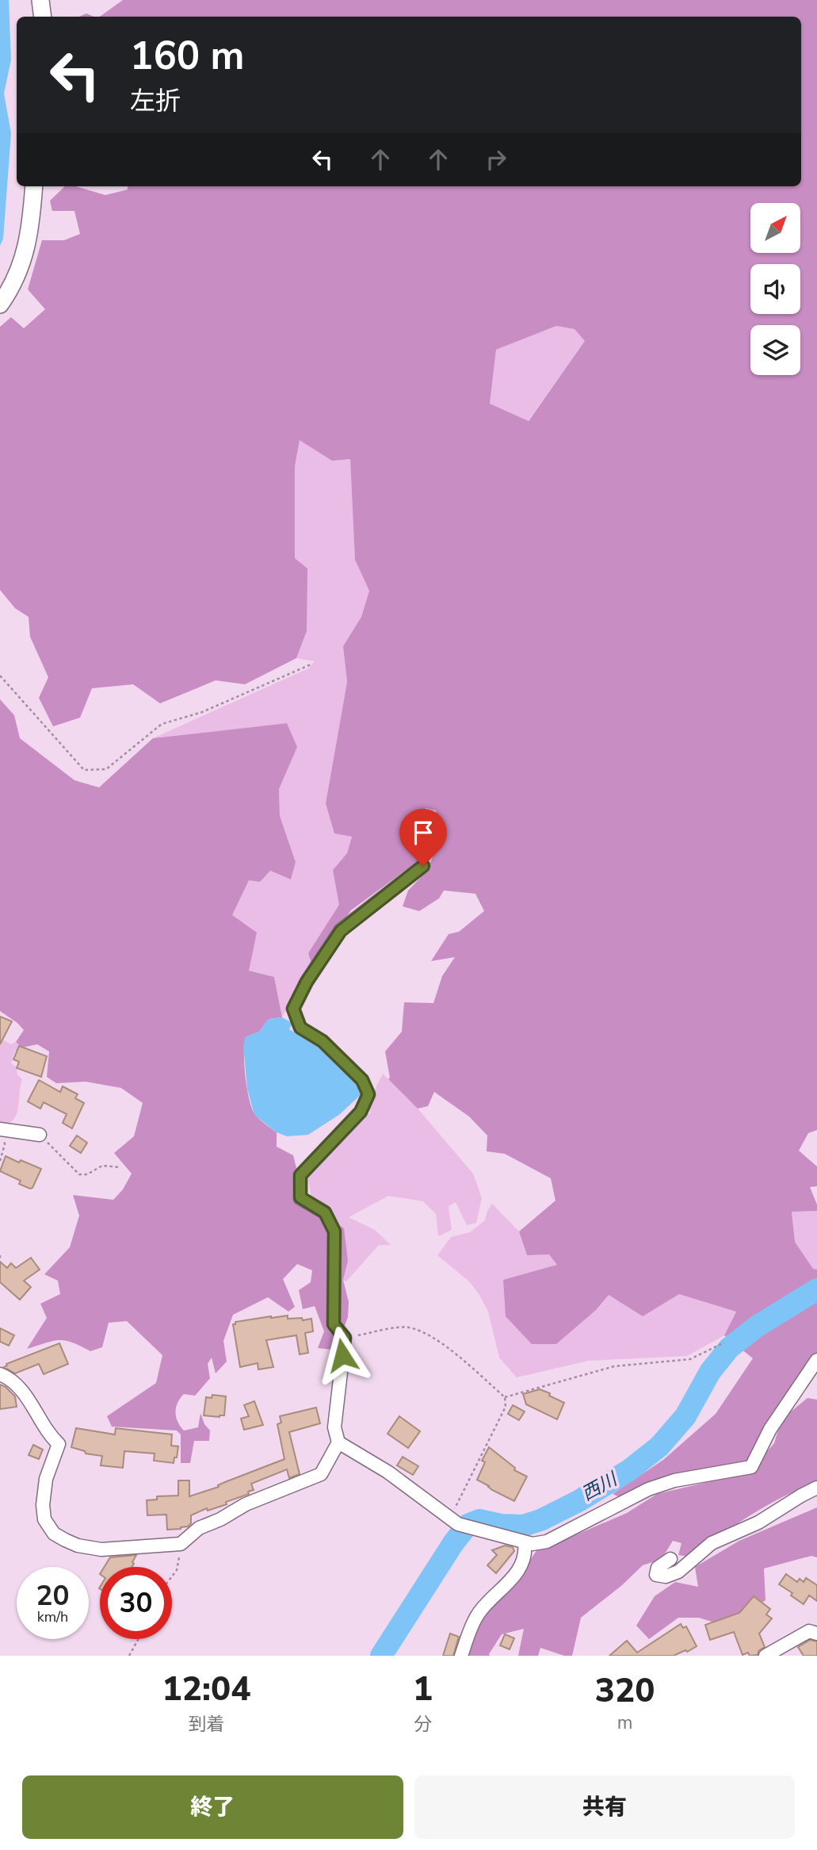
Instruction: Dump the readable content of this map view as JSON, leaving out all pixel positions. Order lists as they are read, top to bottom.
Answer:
{
  "water": ["西川"],
  "north": "top right",
  "page": {
    "turn": ["160 m", "左折"],
    "speed": "20 km/h",
    "limit": "30",
    "eta": [
      "12:04",
      "到着",
      "1",
      "分",
      "320",
      "m"
    ],
    "buttons": ["終了", "共有"]
  }
}
